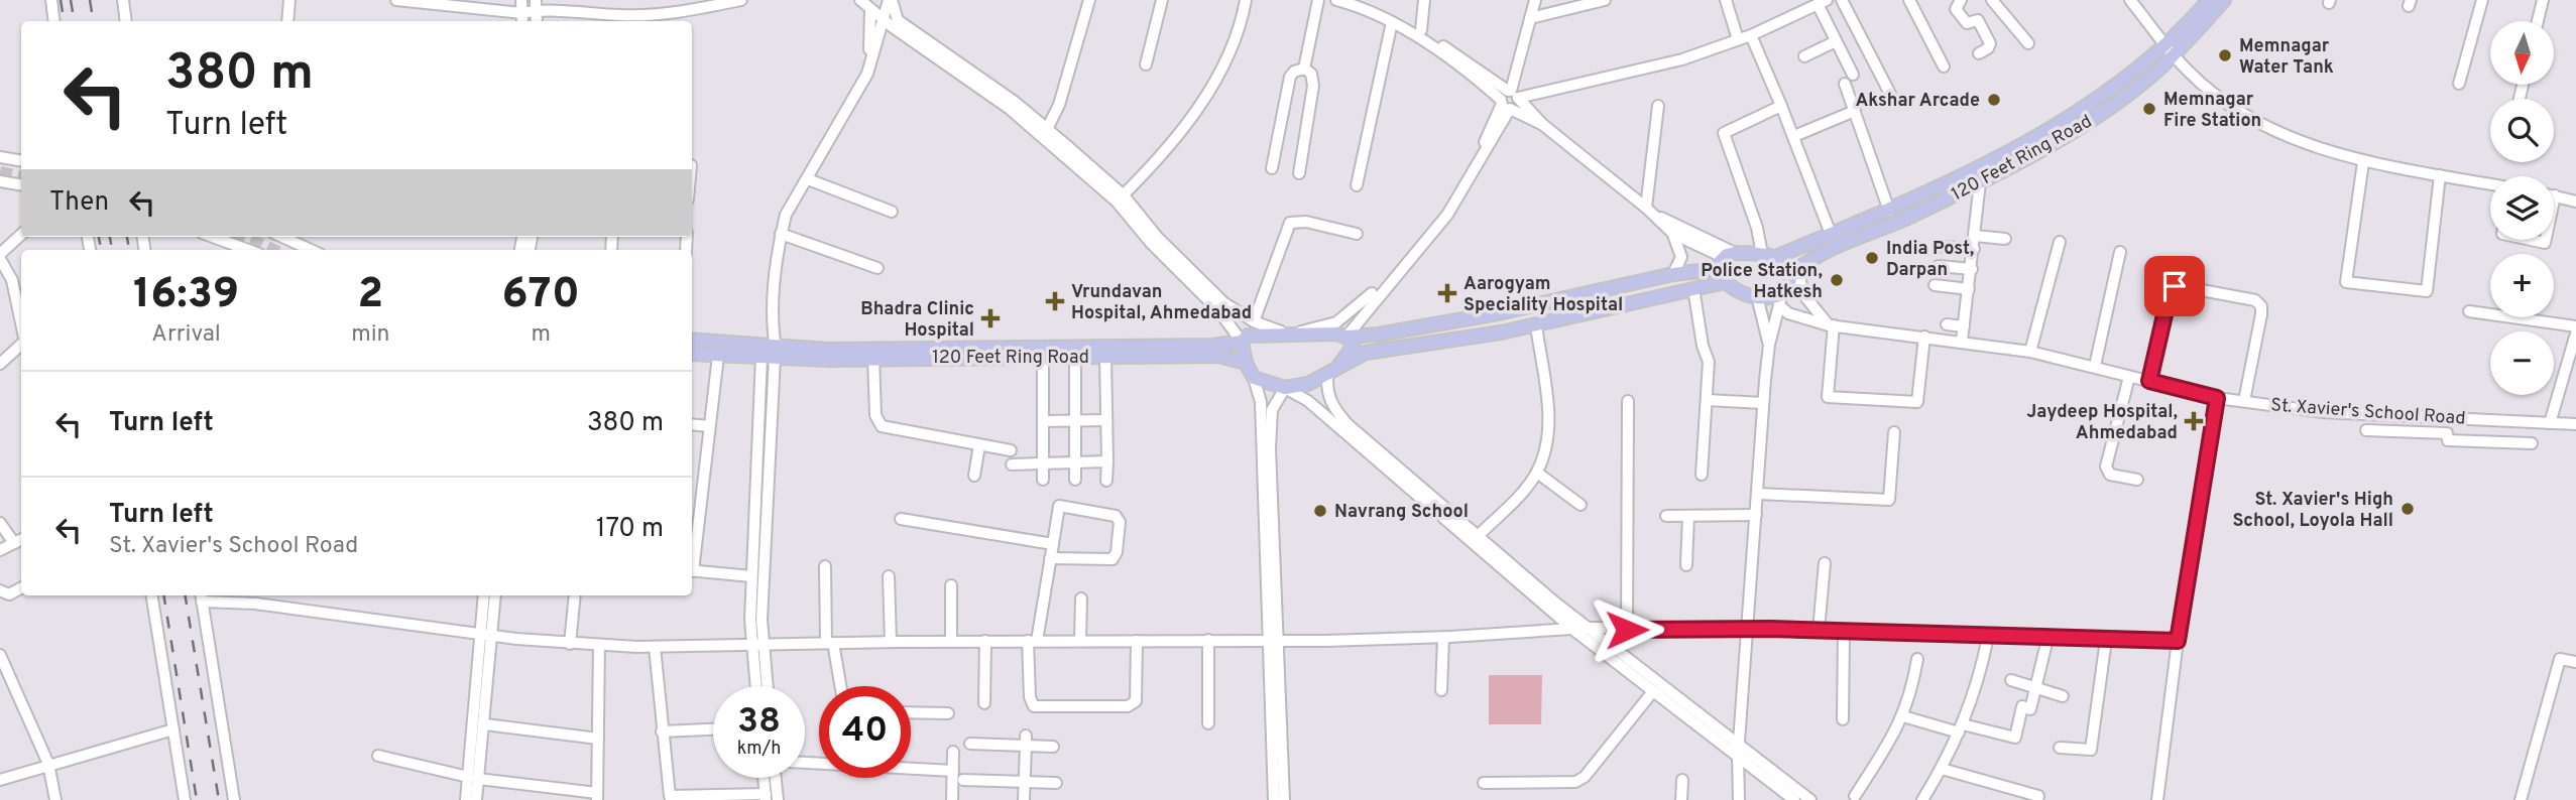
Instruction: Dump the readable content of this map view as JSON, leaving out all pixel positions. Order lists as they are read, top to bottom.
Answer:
{
  "streets": {
    "main road": ["120 Feet Ring Road"],
    "street": ["St. Xavier's School Road"]
  },
  "crossings": [
    ["120 Feet Ring Road", "St. Xavier's School Road"]
  ],
  "places": {
    "other": [
      "Memnagar Water Tank",
      "Akshar Arcade",
      "Memnagar Fire Station",
      "India Post, Darpan",
      "Police Station, Hatkesh",
      "St. Xavier's High School, Loyola Hall",
      "Navrang School"
    ],
    "health": [
      "Aarogyam Speciality Hospital",
      "Vrundavan Hospital, Ahmedabad",
      "Bhadra Clinic Hospital",
      "Jaydeep Hospital, Ahmedabad"
    ]
  },
  "north": "bottom",
  "page": {
    "map_buttons": ["+", "−"],
    "turn": ["380 m", "Turn left"],
    "then": "Then",
    "eta": [
      "16:39",
      "Arrival",
      "2",
      "min",
      "670",
      "m"
    ],
    "list": [
      {
        "name": "Turn left",
        "value": "380 m"
      },
      {
        "name": "Turn left",
        "note": "St. Xavier's School Road",
        "value": "170 m"
      }
    ],
    "speed": "38 km/h",
    "limit": "40"
  }
}
